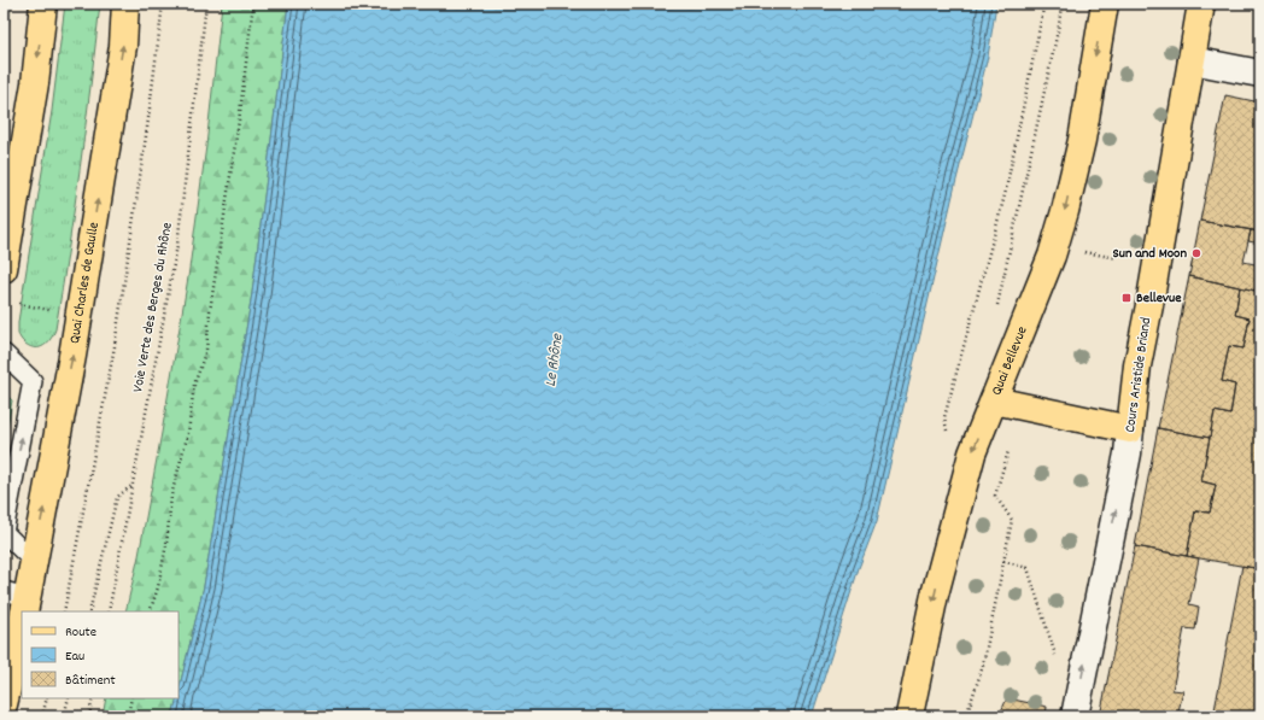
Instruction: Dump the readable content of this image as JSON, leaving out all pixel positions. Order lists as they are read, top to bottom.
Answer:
{
  "streets": {
    "main road": ["Quai Charles de Gaulle", "Quai Bellevue", "Cours Aristide Briand"],
    "path": ["Voie Verte des Berges du Rhône"]
  },
  "one_way": ["Quai Bellevue", "Cours Aristide Briand"],
  "water": ["Le Rhône"],
  "places": {
    "other": ["Sun and Moon"],
    "transit": ["Bellevue"]
  },
  "legend": ["Route", "Eau", "Bâtiment"]
}
